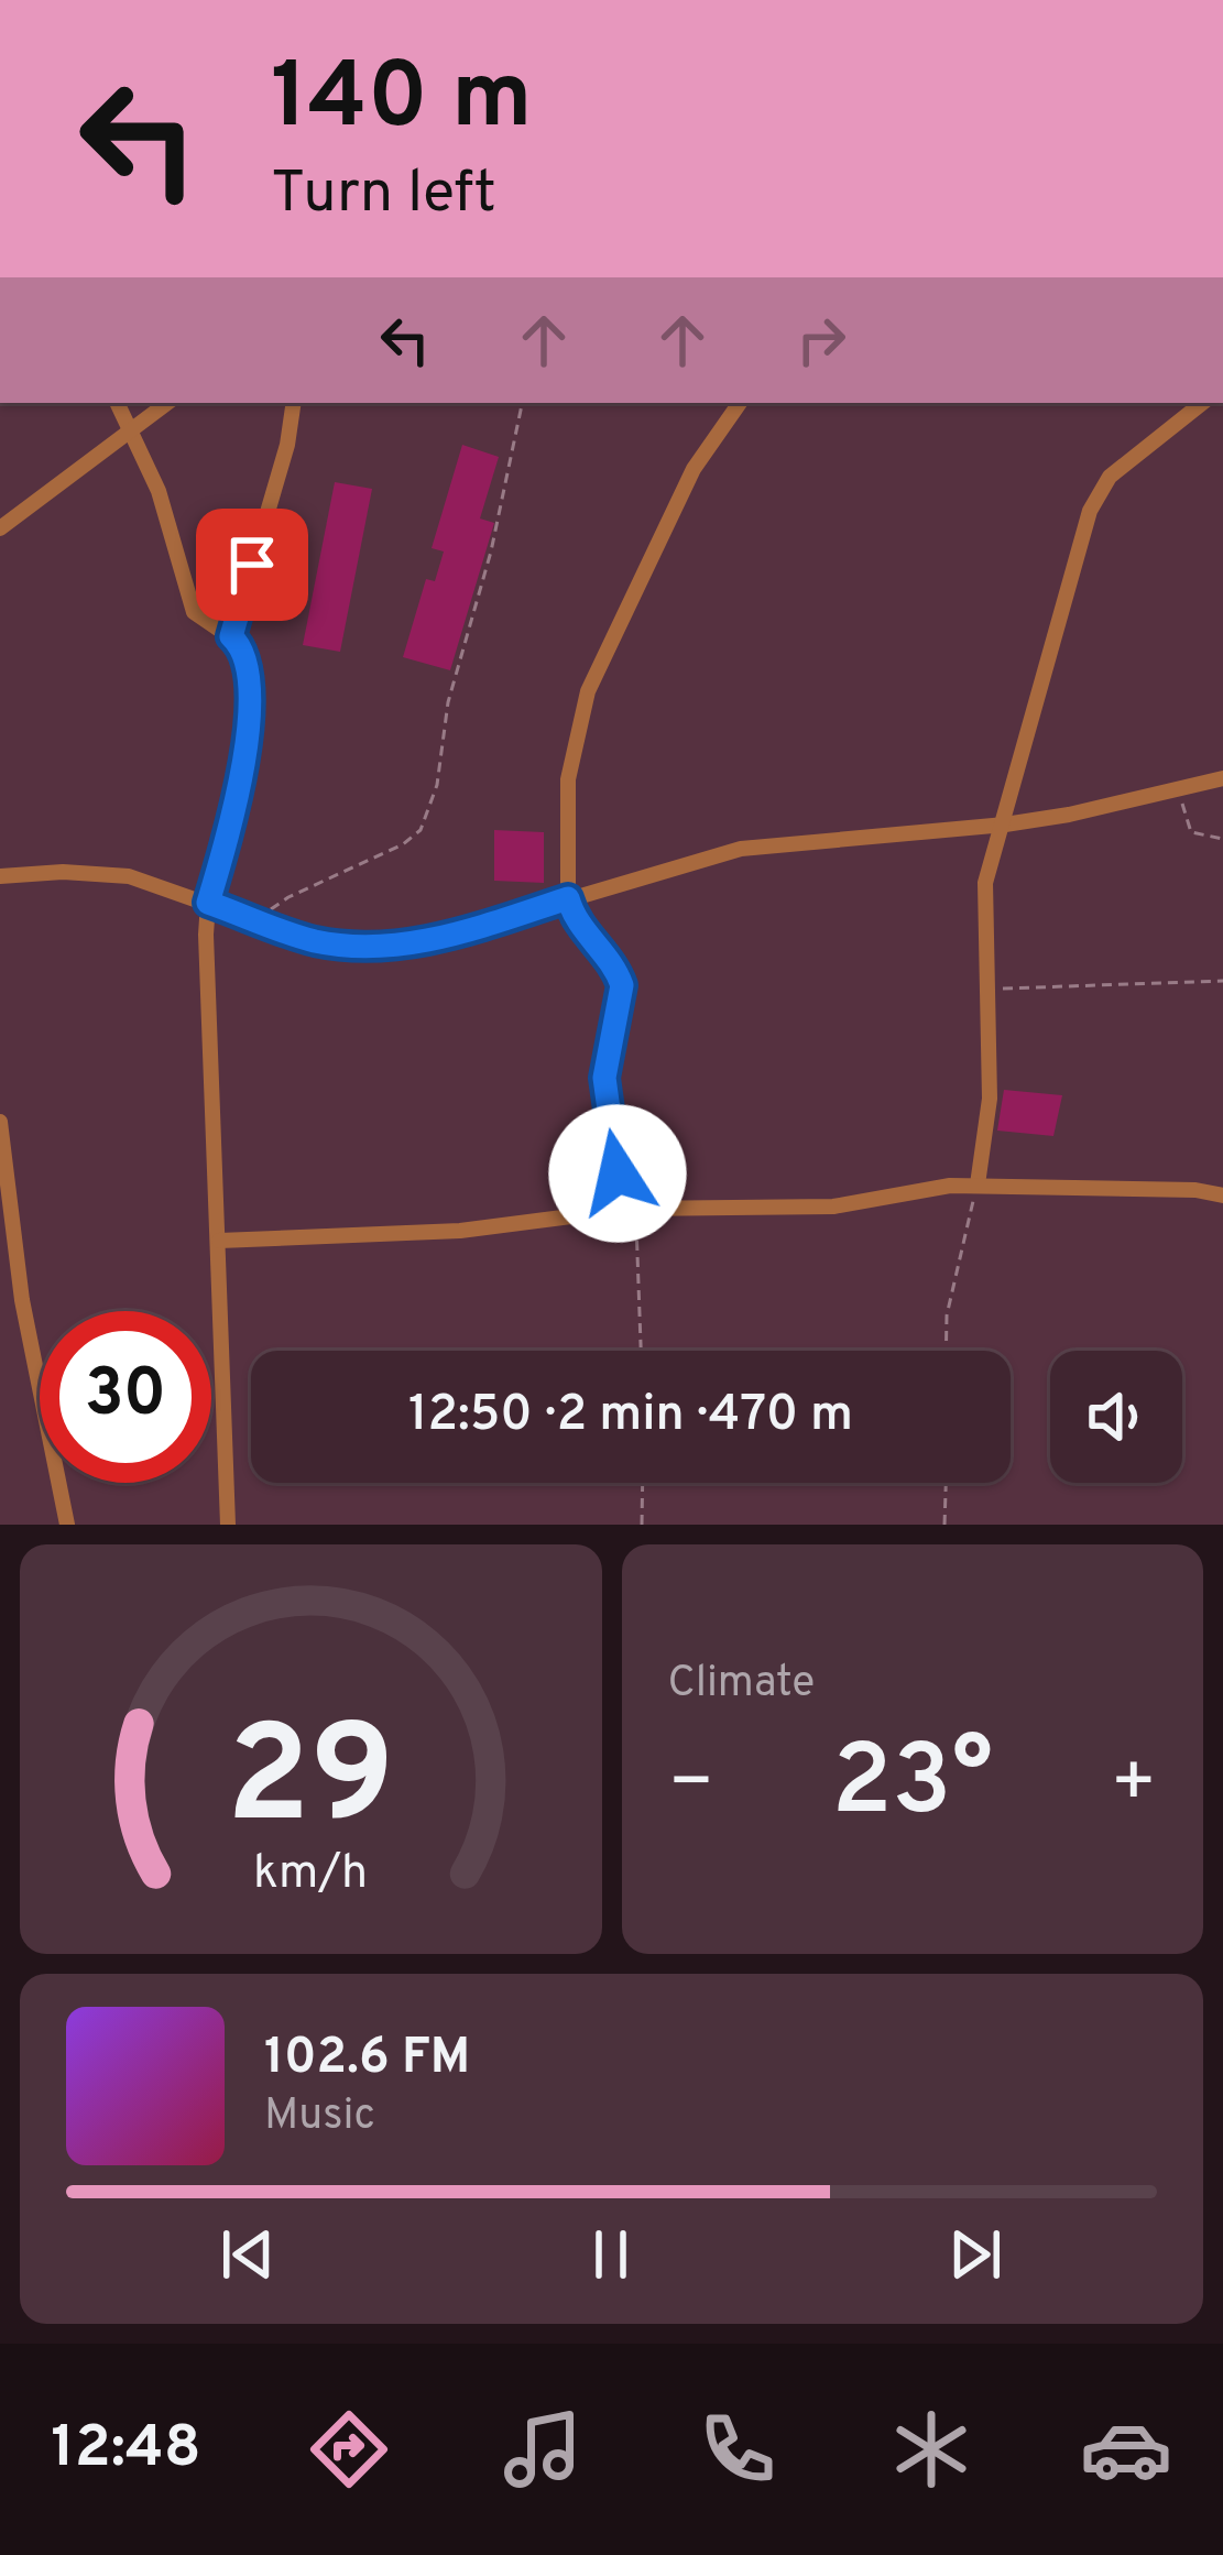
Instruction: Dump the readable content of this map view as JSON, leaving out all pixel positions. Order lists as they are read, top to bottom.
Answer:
{
  "page": {
    "turn": ["140 m", "Turn left"],
    "limit": "30",
    "trip": "12:50 · 2 min · 470 m",
    "tile": "Climate",
    "heat": ["−", "23°", "+"],
    "song": ["102.6 FM", "Music"],
    "tabs": "12:48",
    "gauge": ["29", "km/h"]
  }
}
